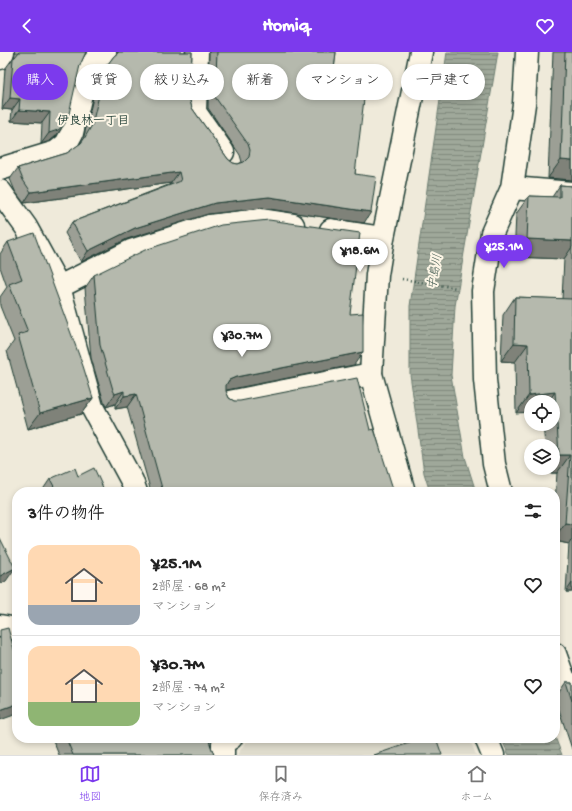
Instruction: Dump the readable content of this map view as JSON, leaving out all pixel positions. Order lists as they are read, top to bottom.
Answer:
{
  "districts": ["伊良林一丁目"],
  "water": ["中島川"],
  "page": {
    "header": "Homiq",
    "chip": [
      "購入",
      "賃貸",
      "絞り込み",
      "新着",
      "マンション",
      "一戸建て"
    ],
    "price": ["¥25.1M", "¥18.6M", "¥30.7M"],
    "heading": "3件の物件",
    "list": [
      {
        "name": "¥25.1M",
        "note": "2部屋 · 68 m² · マンション"
      },
      {
        "name": "¥30.7M",
        "note": "2部屋 · 74 m² · マンション"
      }
    ],
    "tabs": ["地図", "保存済み", "ホーム"]
  }
}
